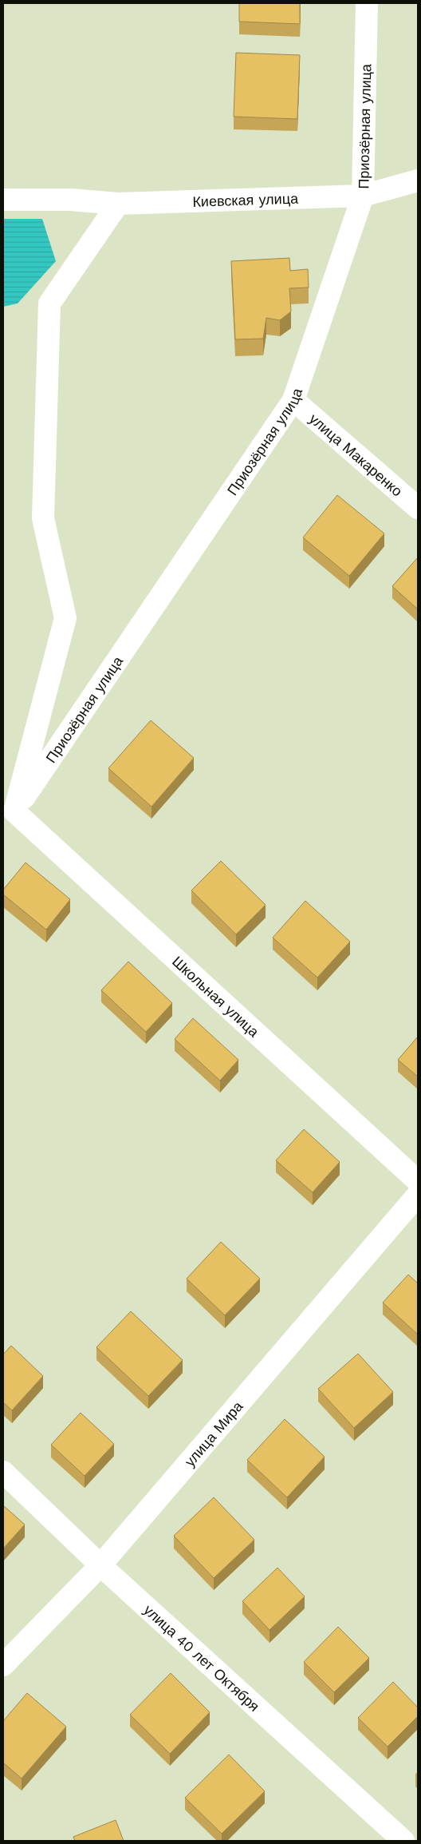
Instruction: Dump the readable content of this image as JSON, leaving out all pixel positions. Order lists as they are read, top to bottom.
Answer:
{
  "streets": {
    "street": [
      "Приозёрная улица",
      "Киевская улица",
      "улица Макаренко",
      "Школьная улица",
      "улица Мира",
      "улица 40 лет Октября"
    ]
  },
  "crossings": [
    ["Приозёрная улица", "Киевская улица"],
    ["Приозёрная улица", "улица Макаренко"],
    ["Приозёрная улица", "Школьная улица"],
    ["улица Мира", "улица 40 лет Октября"]
  ]
}
